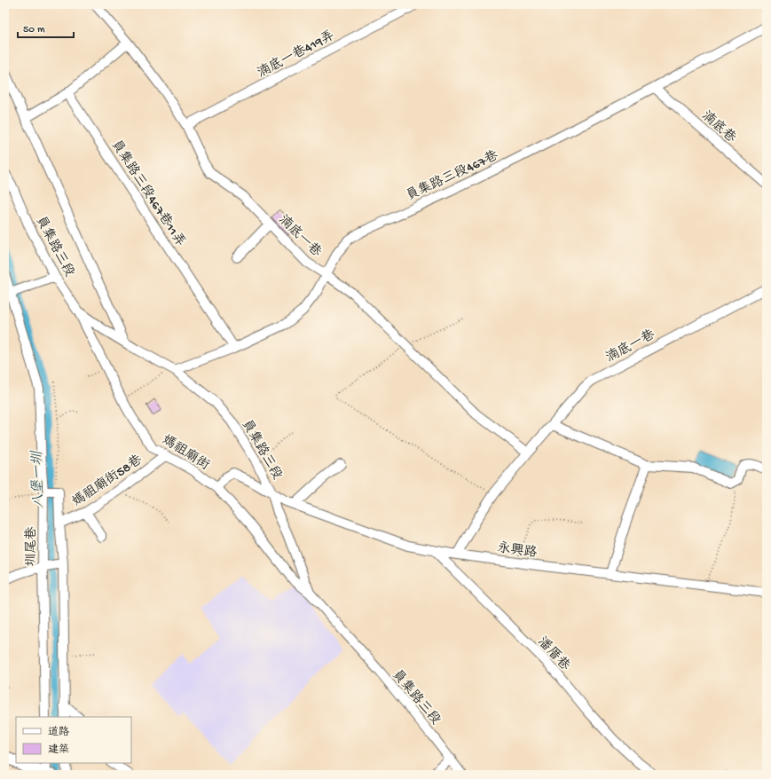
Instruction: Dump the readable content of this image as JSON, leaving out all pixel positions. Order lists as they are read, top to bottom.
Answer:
{
  "streets": {
    "street": [
      "湳底一巷419弄",
      "湳底巷",
      "員集路三段467巷",
      "員集路三段467巷11弄",
      "湳底一巷",
      "員集路三段",
      "媽祖廟街",
      "媽祖廟街58巷",
      "圳尾巷",
      "永興路",
      "潘厝巷"
    ]
  },
  "crossings": [
    ["湳底一巷419弄", "湳底一巷"],
    ["湳底巷", "員集路三段467巷"],
    ["員集路三段467巷", "員集路三段467巷11弄"],
    ["員集路三段467巷", "湳底一巷"],
    ["員集路三段467巷", "員集路三段"],
    ["湳底一巷", "永興路"],
    ["員集路三段", "媽祖廟街"],
    ["員集路三段", "永興路"],
    ["媽祖廟街", "媽祖廟街58巷"],
    ["媽祖廟街", "永興路"],
    ["永興路", "潘厝巷"]
  ],
  "water": ["八堡一圳"],
  "legend": ["道路", "建築"],
  "scale_bar": "50 m"
}
